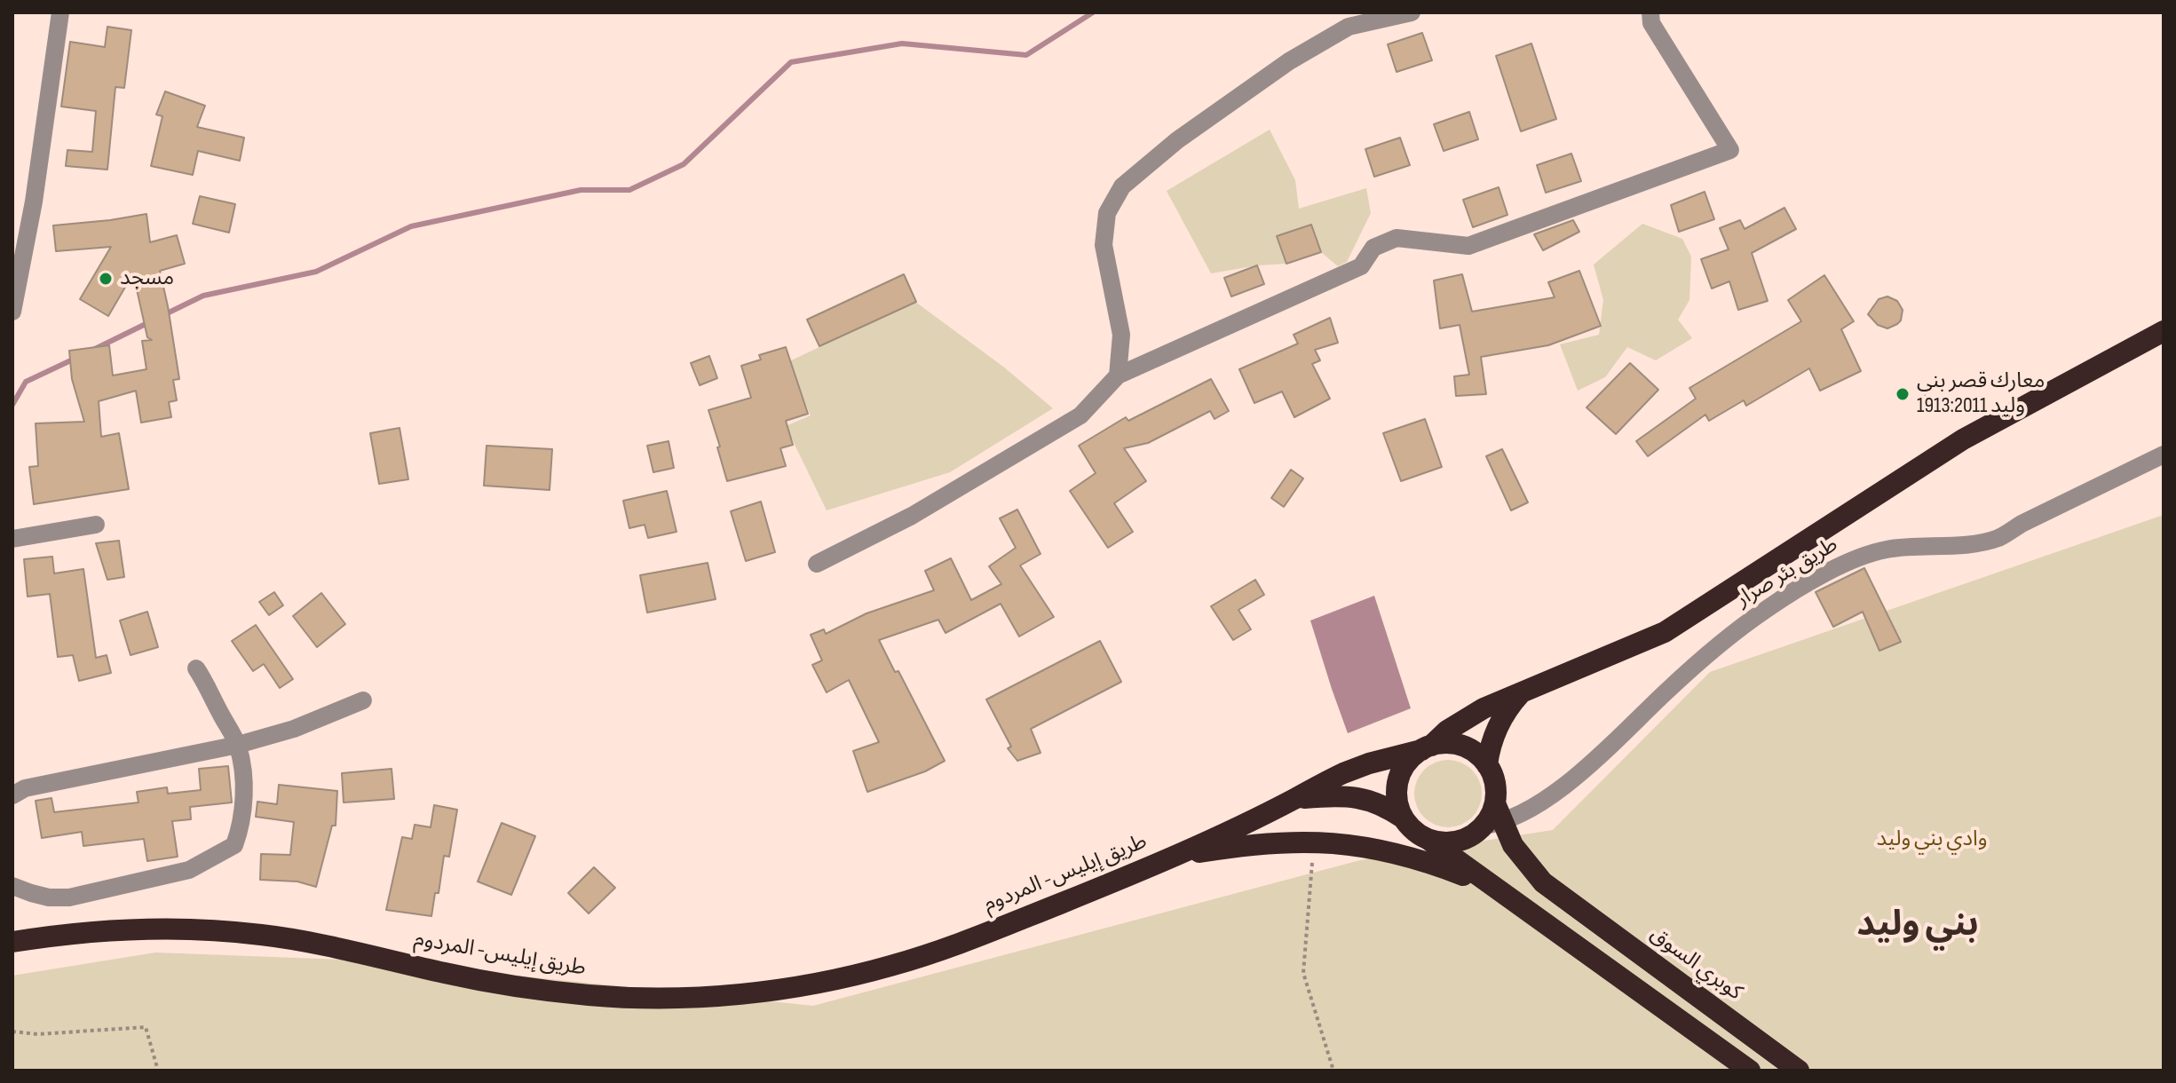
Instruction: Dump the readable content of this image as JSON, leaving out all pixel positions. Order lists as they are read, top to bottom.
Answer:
{
  "streets": {
    "highway": ["طريق إيليس- المردوم", "كوبري السوق"],
    "street": ["طريق بئر صرار"]
  },
  "crossings": [
    ["طريق بئر صرار", "كوبري السوق"]
  ],
  "districts": ["بني وليد"],
  "parks": ["وادي بني وليد"],
  "places": ["مسجد", "معارك قصر بني وليد 1913:2011"]
}
